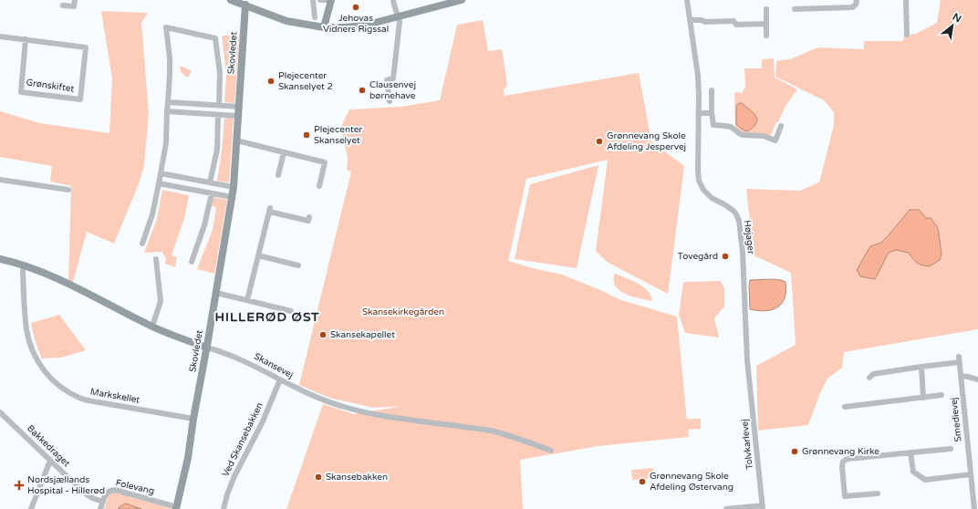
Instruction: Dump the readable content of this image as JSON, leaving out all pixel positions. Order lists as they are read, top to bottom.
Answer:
{
  "streets": {
    "street": [
      "Skovledet",
      "Grønskiftet",
      "Højager",
      "Skansevej",
      "Markskellet",
      "Smedievej",
      "Ved Skansebakken",
      "Tolvkarlevej",
      "Bakkedraget",
      "Folevang"
    ]
  },
  "crossings": [
    ["Skovledet", "Skansevej"],
    ["Skovledet", "Markskellet"],
    ["Skovledet", "Folevang"],
    ["Højager", "Tolvkarlevej"],
    ["Skansevej", "Markskellet"],
    ["Skansevej", "Ved Skansebakken"],
    ["Bakkedraget", "Folevang"]
  ],
  "districts": ["HILLERØD ØST"],
  "parks": ["Skansekirkegården"],
  "places": {
    "other": [
      "Jehovas Vidners Rigssal",
      "Plejecenter Skanselyet 2",
      "Clausenvej børnehave",
      "Plejecenter Skanselyet",
      "Grønnevang Skole Afdeling Jespervej",
      "Tovegård",
      "Skansekapellet",
      "Grønnevang Kirke",
      "Skansebakken",
      "Grønnevang Skole Afdeling Østervang"
    ],
    "health": ["Nordsjællands Hospital - Hillerød"]
  },
  "north": "top right"
}
